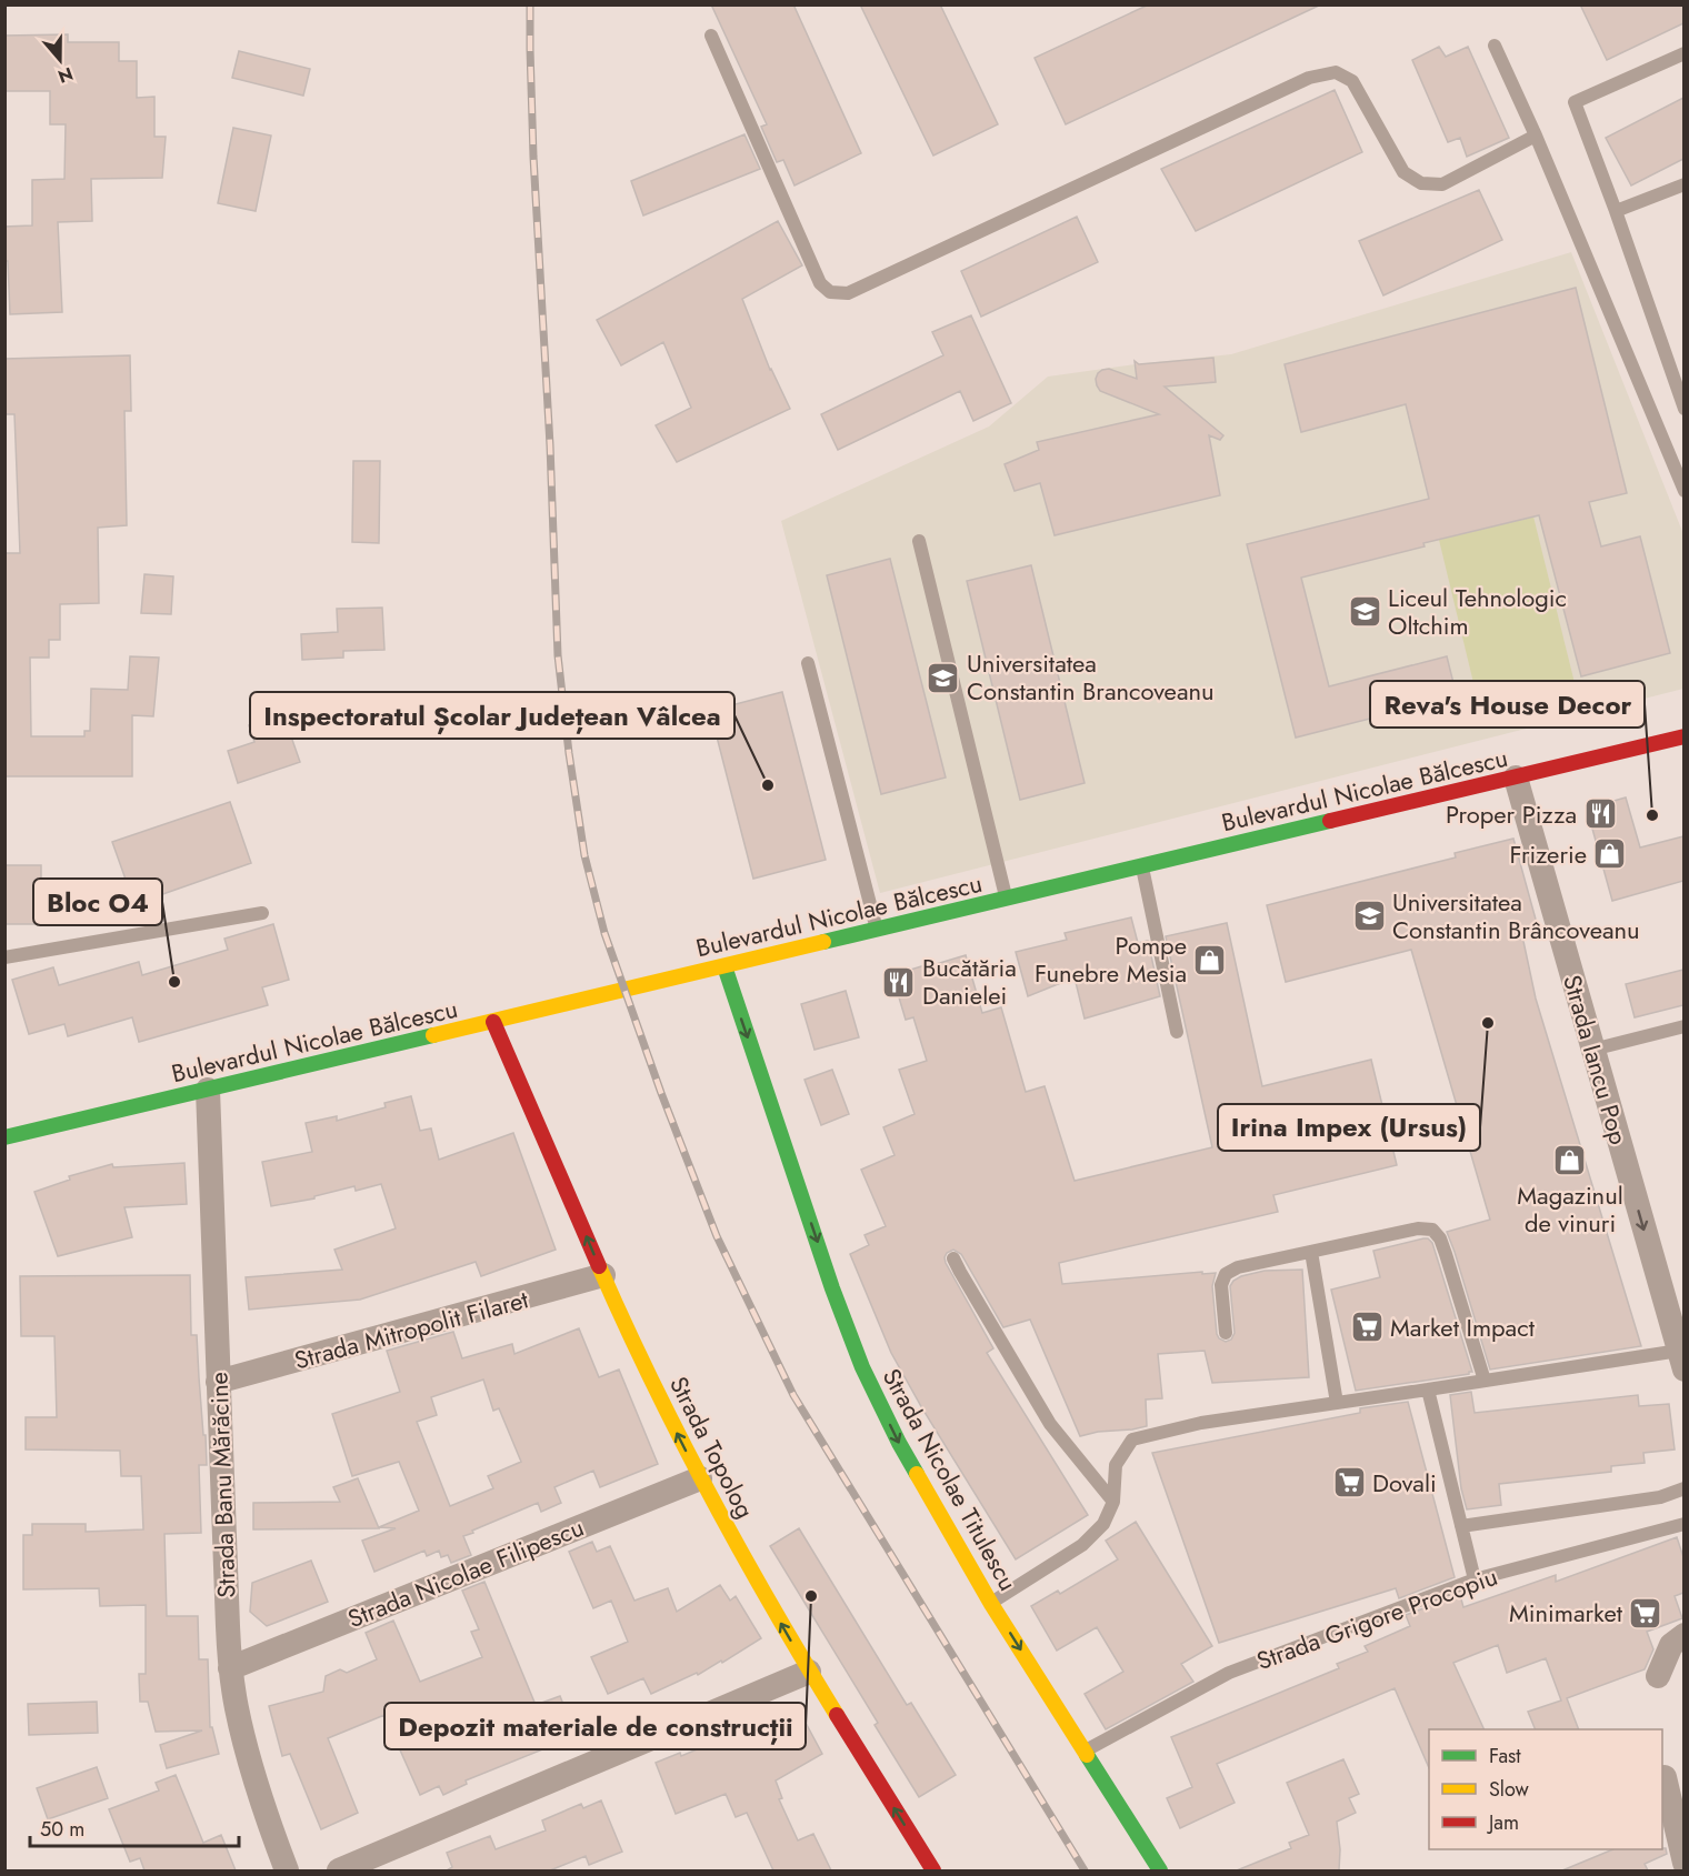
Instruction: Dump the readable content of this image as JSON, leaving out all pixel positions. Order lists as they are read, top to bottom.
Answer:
{
  "streets": {
    "main road": ["Bulevardul Nicolae Bălcescu", "Strada Topolog", "Strada Nicolae Titulescu"],
    "street": [
      "Strada Iancu Pop",
      "Strada Mitropolit Filaret",
      "Strada Banu Mărăcine",
      "Strada Nicolae Filipescu"
    ],
    "lane": ["Strada Grigore Procopiu"]
  },
  "crossings": [
    ["Bulevardul Nicolae Bălcescu", "Strada Iancu Pop"],
    ["Bulevardul Nicolae Bălcescu", "Strada Topolog"],
    ["Bulevardul Nicolae Bălcescu", "Strada Nicolae Titulescu"],
    ["Bulevardul Nicolae Bălcescu", "Strada Banu Mărăcine"],
    ["Strada Mitropolit Filaret", "Strada Topolog"],
    ["Strada Mitropolit Filaret", "Strada Banu Mărăcine"],
    ["Strada Topolog", "Strada Nicolae Filipescu"],
    ["Strada Nicolae Titulescu", "Strada Grigore Procopiu"],
    ["Strada Banu Mărăcine", "Strada Nicolae Filipescu"]
  ],
  "one_way": ["Strada Iancu Pop", "Strada Topolog", "Strada Nicolae Titulescu"],
  "places": {
    "school or university": ["Liceul Tehnologic Oltchim", "Universitatea Constantin Brancoveanu", "Universitatea Constantin Brâncoveanu"],
    "other": [
      "Inspectoratul Școlar Județean Vâlcea",
      "Reva's House Decor",
      "Bloc O4",
      "Irina Impex (Ursus)",
      "Depozit materiale de construcții"
    ],
    "restaurant": ["Proper Pizza", "Bucătăria Danielei"],
    "shop": ["Frizerie", "Pompe Funebre Mesia", "Magazinul de vinuri"],
    "supermarket": ["Market Impact", "Dovali", "Minimarket"]
  },
  "legend": ["Fast", "Slow", "Jam"],
  "scale_bar": "50 m",
  "north": "bottom"
}
